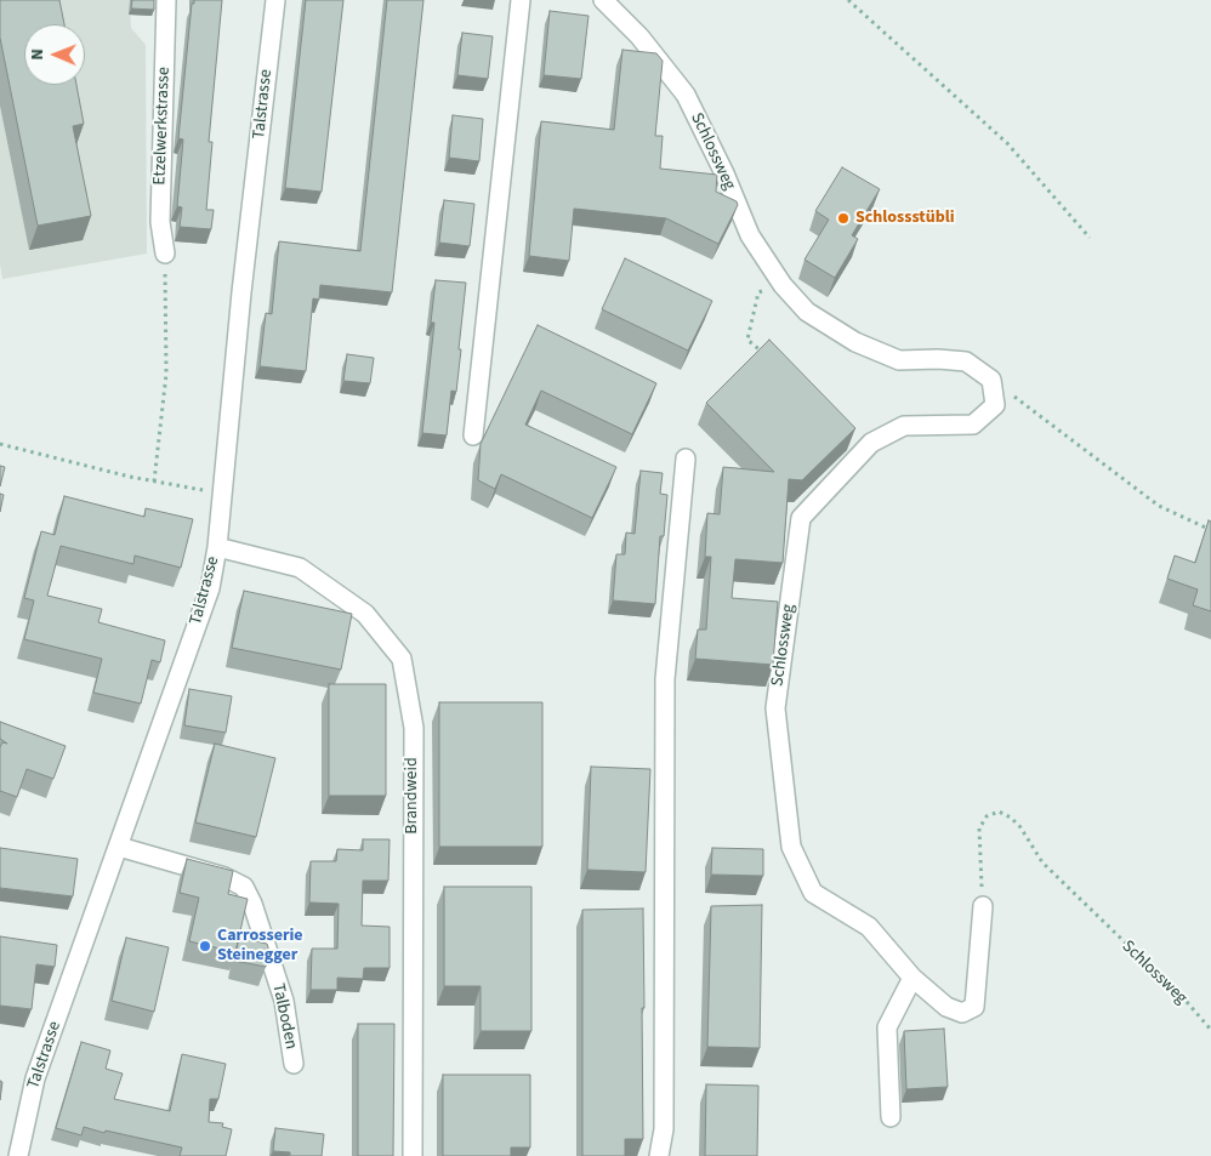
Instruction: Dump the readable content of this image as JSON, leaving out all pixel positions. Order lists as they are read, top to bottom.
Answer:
{
  "streets": {
    "street": [
      "Talstrasse",
      "Etzelwerkstrasse",
      "Schlossweg",
      "Brandweid",
      "Talboden"
    ]
  },
  "crossings": [
    ["Talstrasse", "Brandweid"],
    ["Talstrasse", "Talboden"]
  ],
  "places": ["Schlossstübli", "Carrosserie Steinegger"],
  "north": "left"
}
